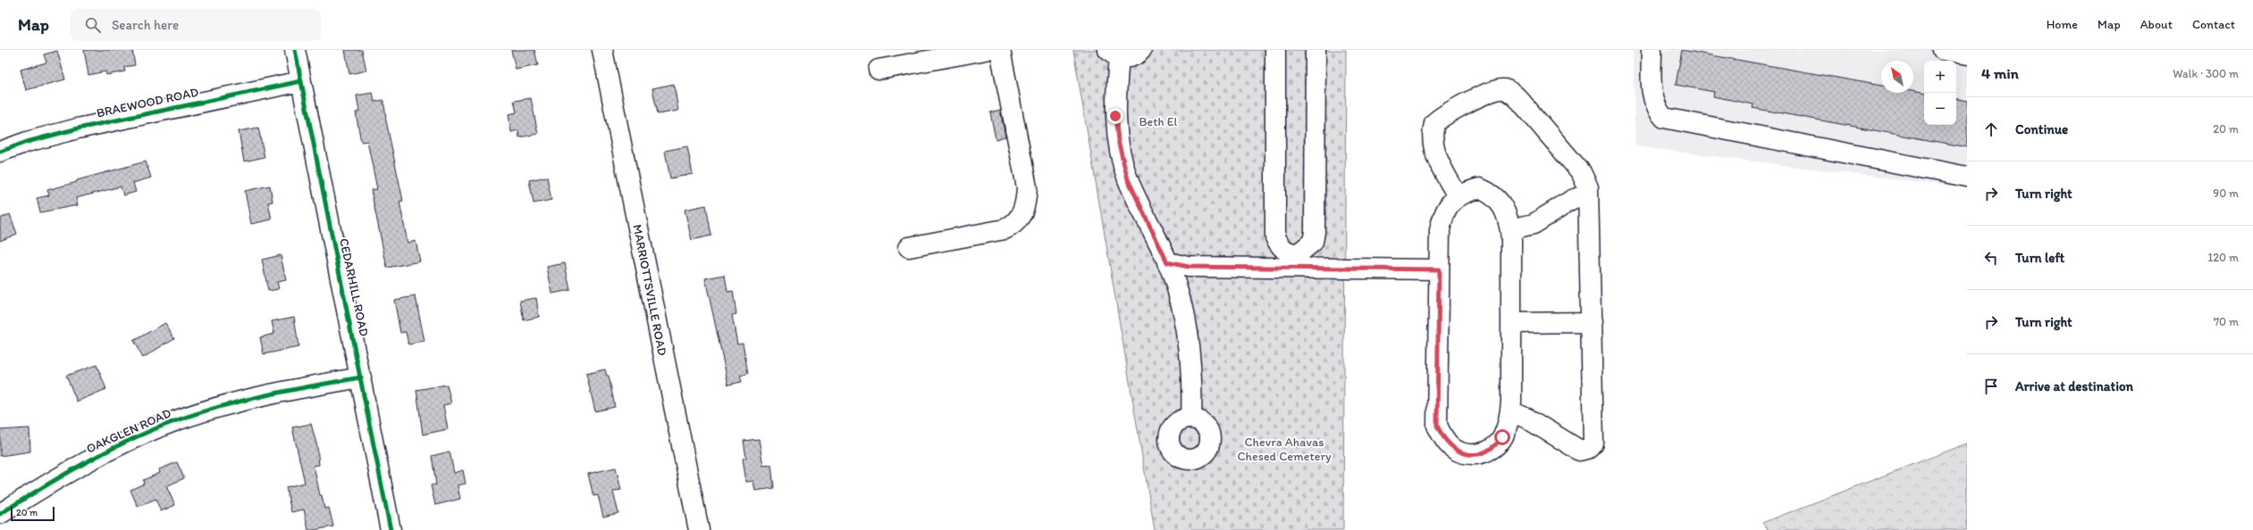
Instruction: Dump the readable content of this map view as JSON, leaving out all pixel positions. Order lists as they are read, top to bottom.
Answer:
{
  "streets": {
    "street": [
      "BRAEWOOD ROAD",
      "CEDARHILL ROAD",
      "MARRIOTTSVILLE ROAD",
      "OAKGLEN ROAD"
    ]
  },
  "crossings": [
    ["BRAEWOOD ROAD", "CEDARHILL ROAD"],
    ["CEDARHILL ROAD", "OAKGLEN ROAD"]
  ],
  "parks": ["Beth El", "Chevra Ahavas Chesed Cemetery"],
  "scale_bar": "20 m",
  "north": "top left",
  "page": {
    "header": "Map",
    "search": "Search here",
    "nav": [
      "Home",
      "Map",
      "About",
      "Contact"
    ],
    "heading": ["4 min", "Walk · 300 m"],
    "map_buttons": ["+", "−"],
    "list": [
      ["Continue", "20 m"],
      ["Turn right", "90 m"],
      ["Turn left", "120 m"],
      ["Turn right", "70 m"],
      "Arrive at destination"
    ],
    "scale": "20 m"
  }
}
